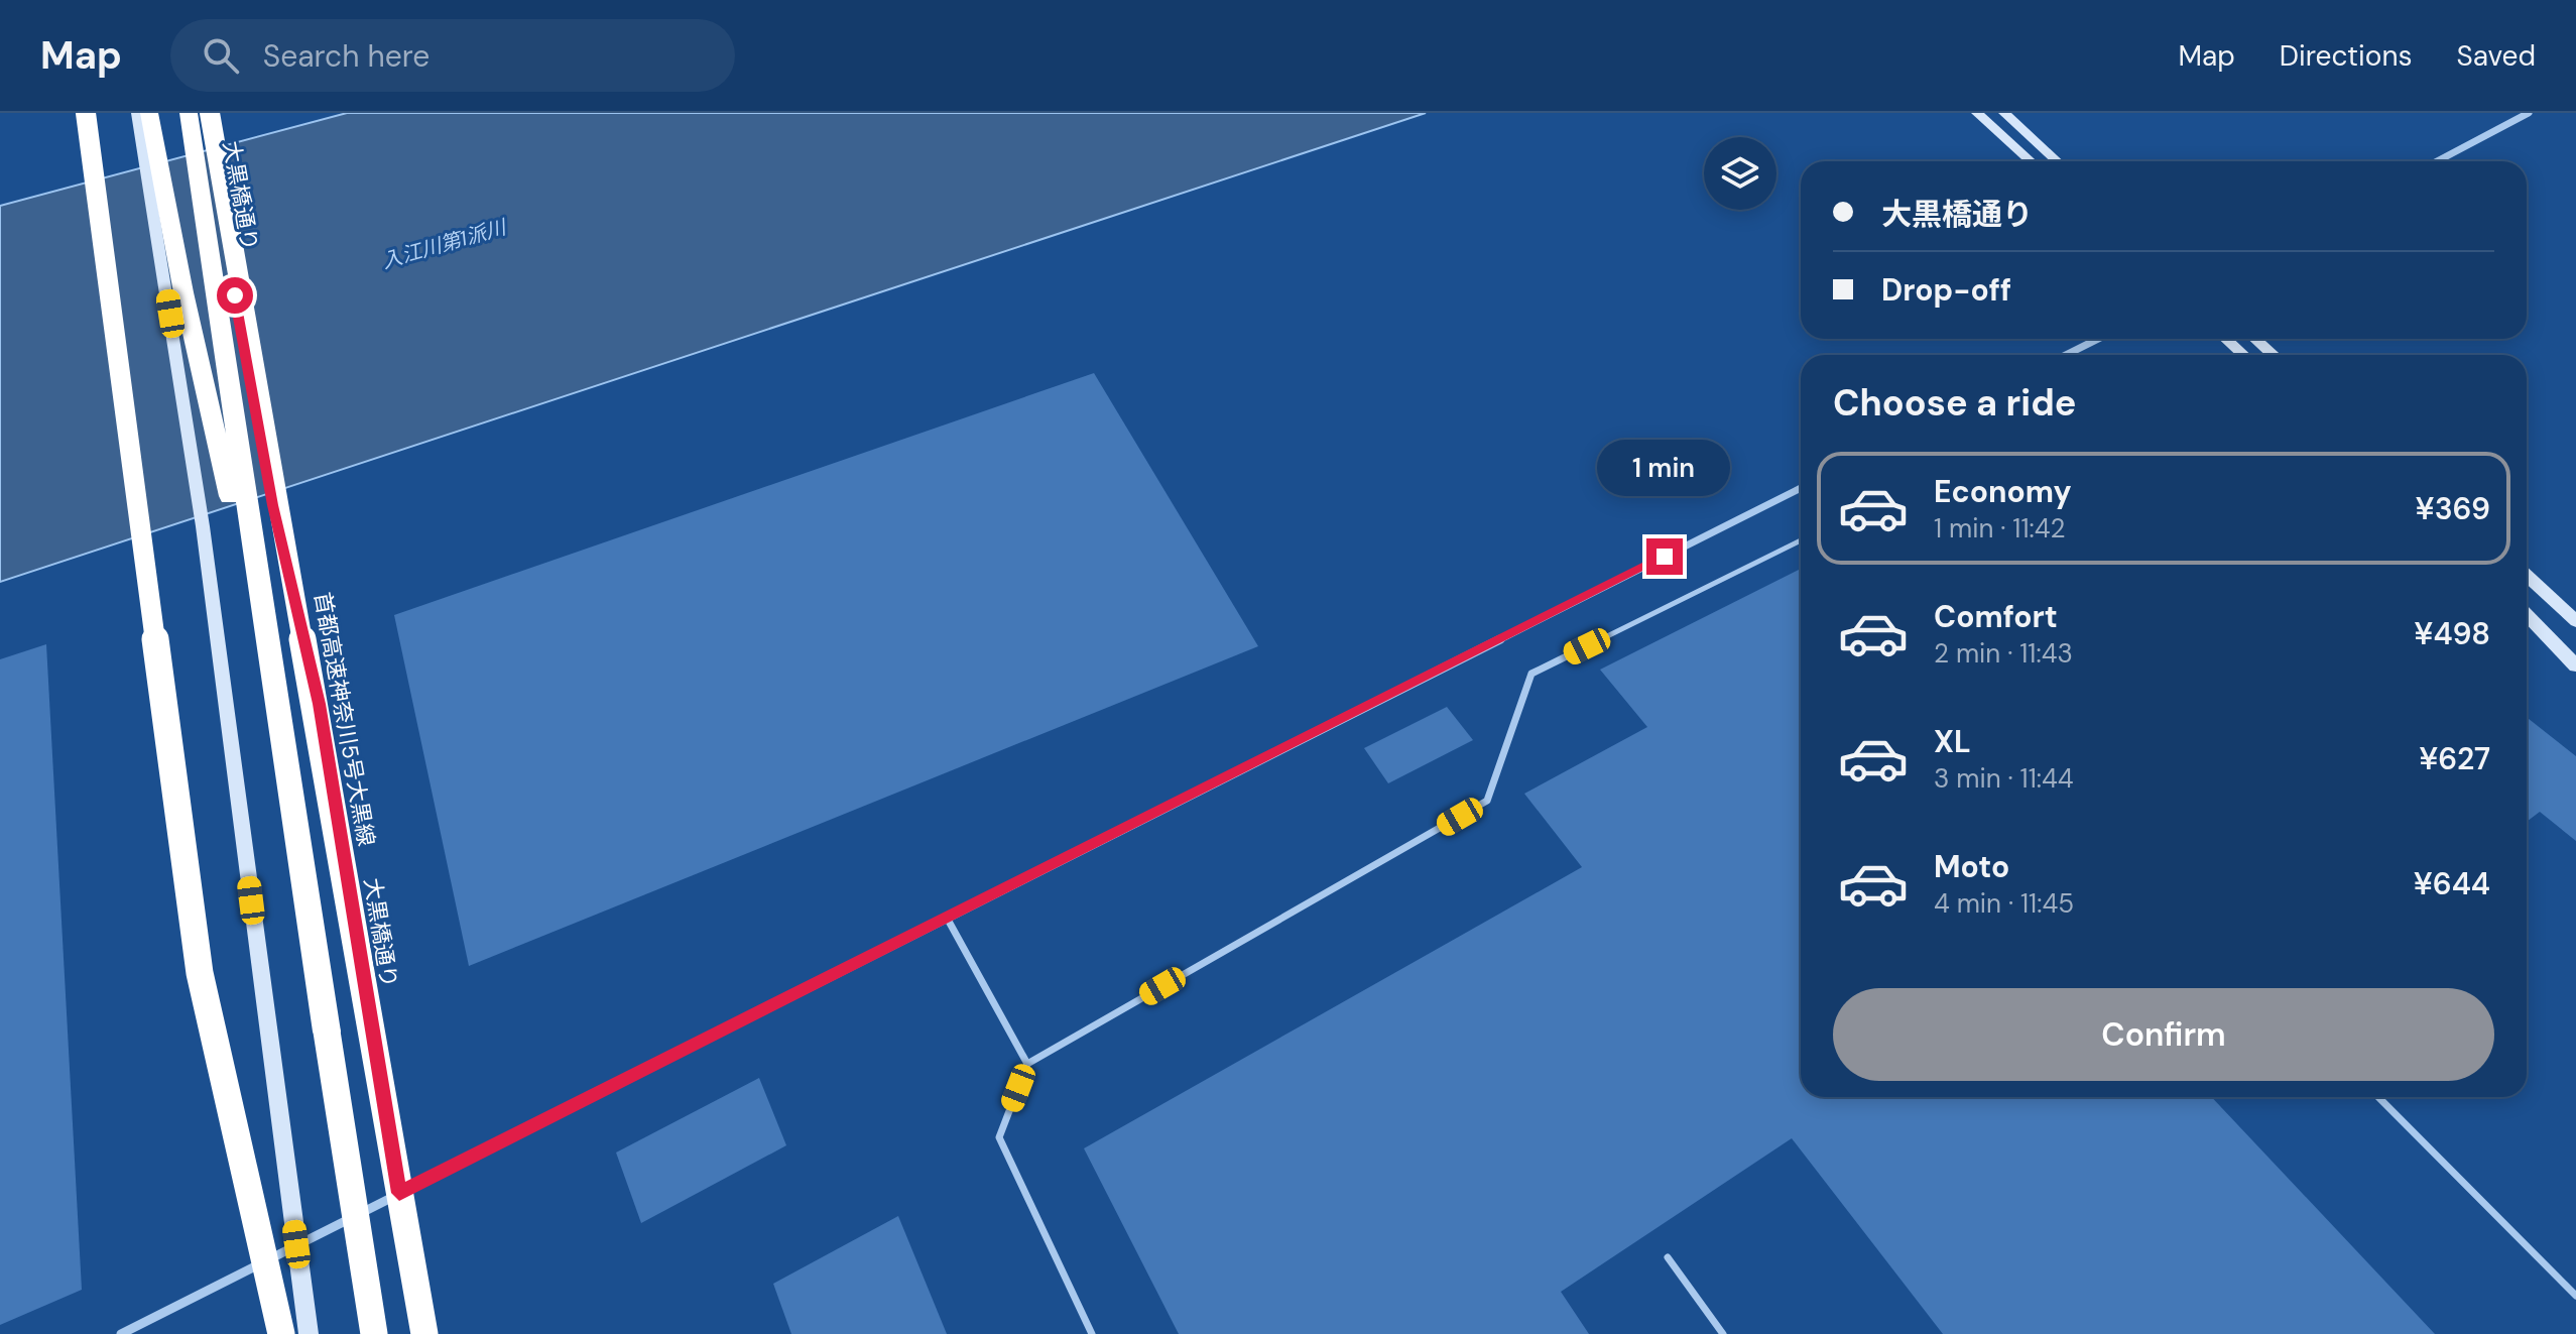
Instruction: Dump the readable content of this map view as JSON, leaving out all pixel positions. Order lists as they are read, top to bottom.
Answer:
{
  "streets": {
    "highway": ["首都高速神奈川5号大黒線"],
    "street": ["大黒橋通り"]
  },
  "crossings": [
    ["大黒橋通り", "首都高速神奈川5号大黒線"]
  ],
  "water": ["入江川第1派川"],
  "page": {
    "header": "Map",
    "search": "Search here",
    "nav": ["Map", "Directions", "Saved"],
    "banner": ["大黒橋通り", "Drop-off"],
    "heading": "Choose a ride",
    "bubble": "1 min",
    "list": [
      {
        "name": "Economy",
        "note": "1 min · 11:42",
        "value": "¥369"
      },
      {
        "name": "Comfort",
        "note": "2 min · 11:43",
        "value": "¥498"
      },
      {
        "name": "XL",
        "note": "3 min · 11:44",
        "value": "¥627"
      },
      {
        "name": "Moto",
        "note": "4 min · 11:45",
        "value": "¥644"
      }
    ],
    "buttons": "Confirm"
  }
}
